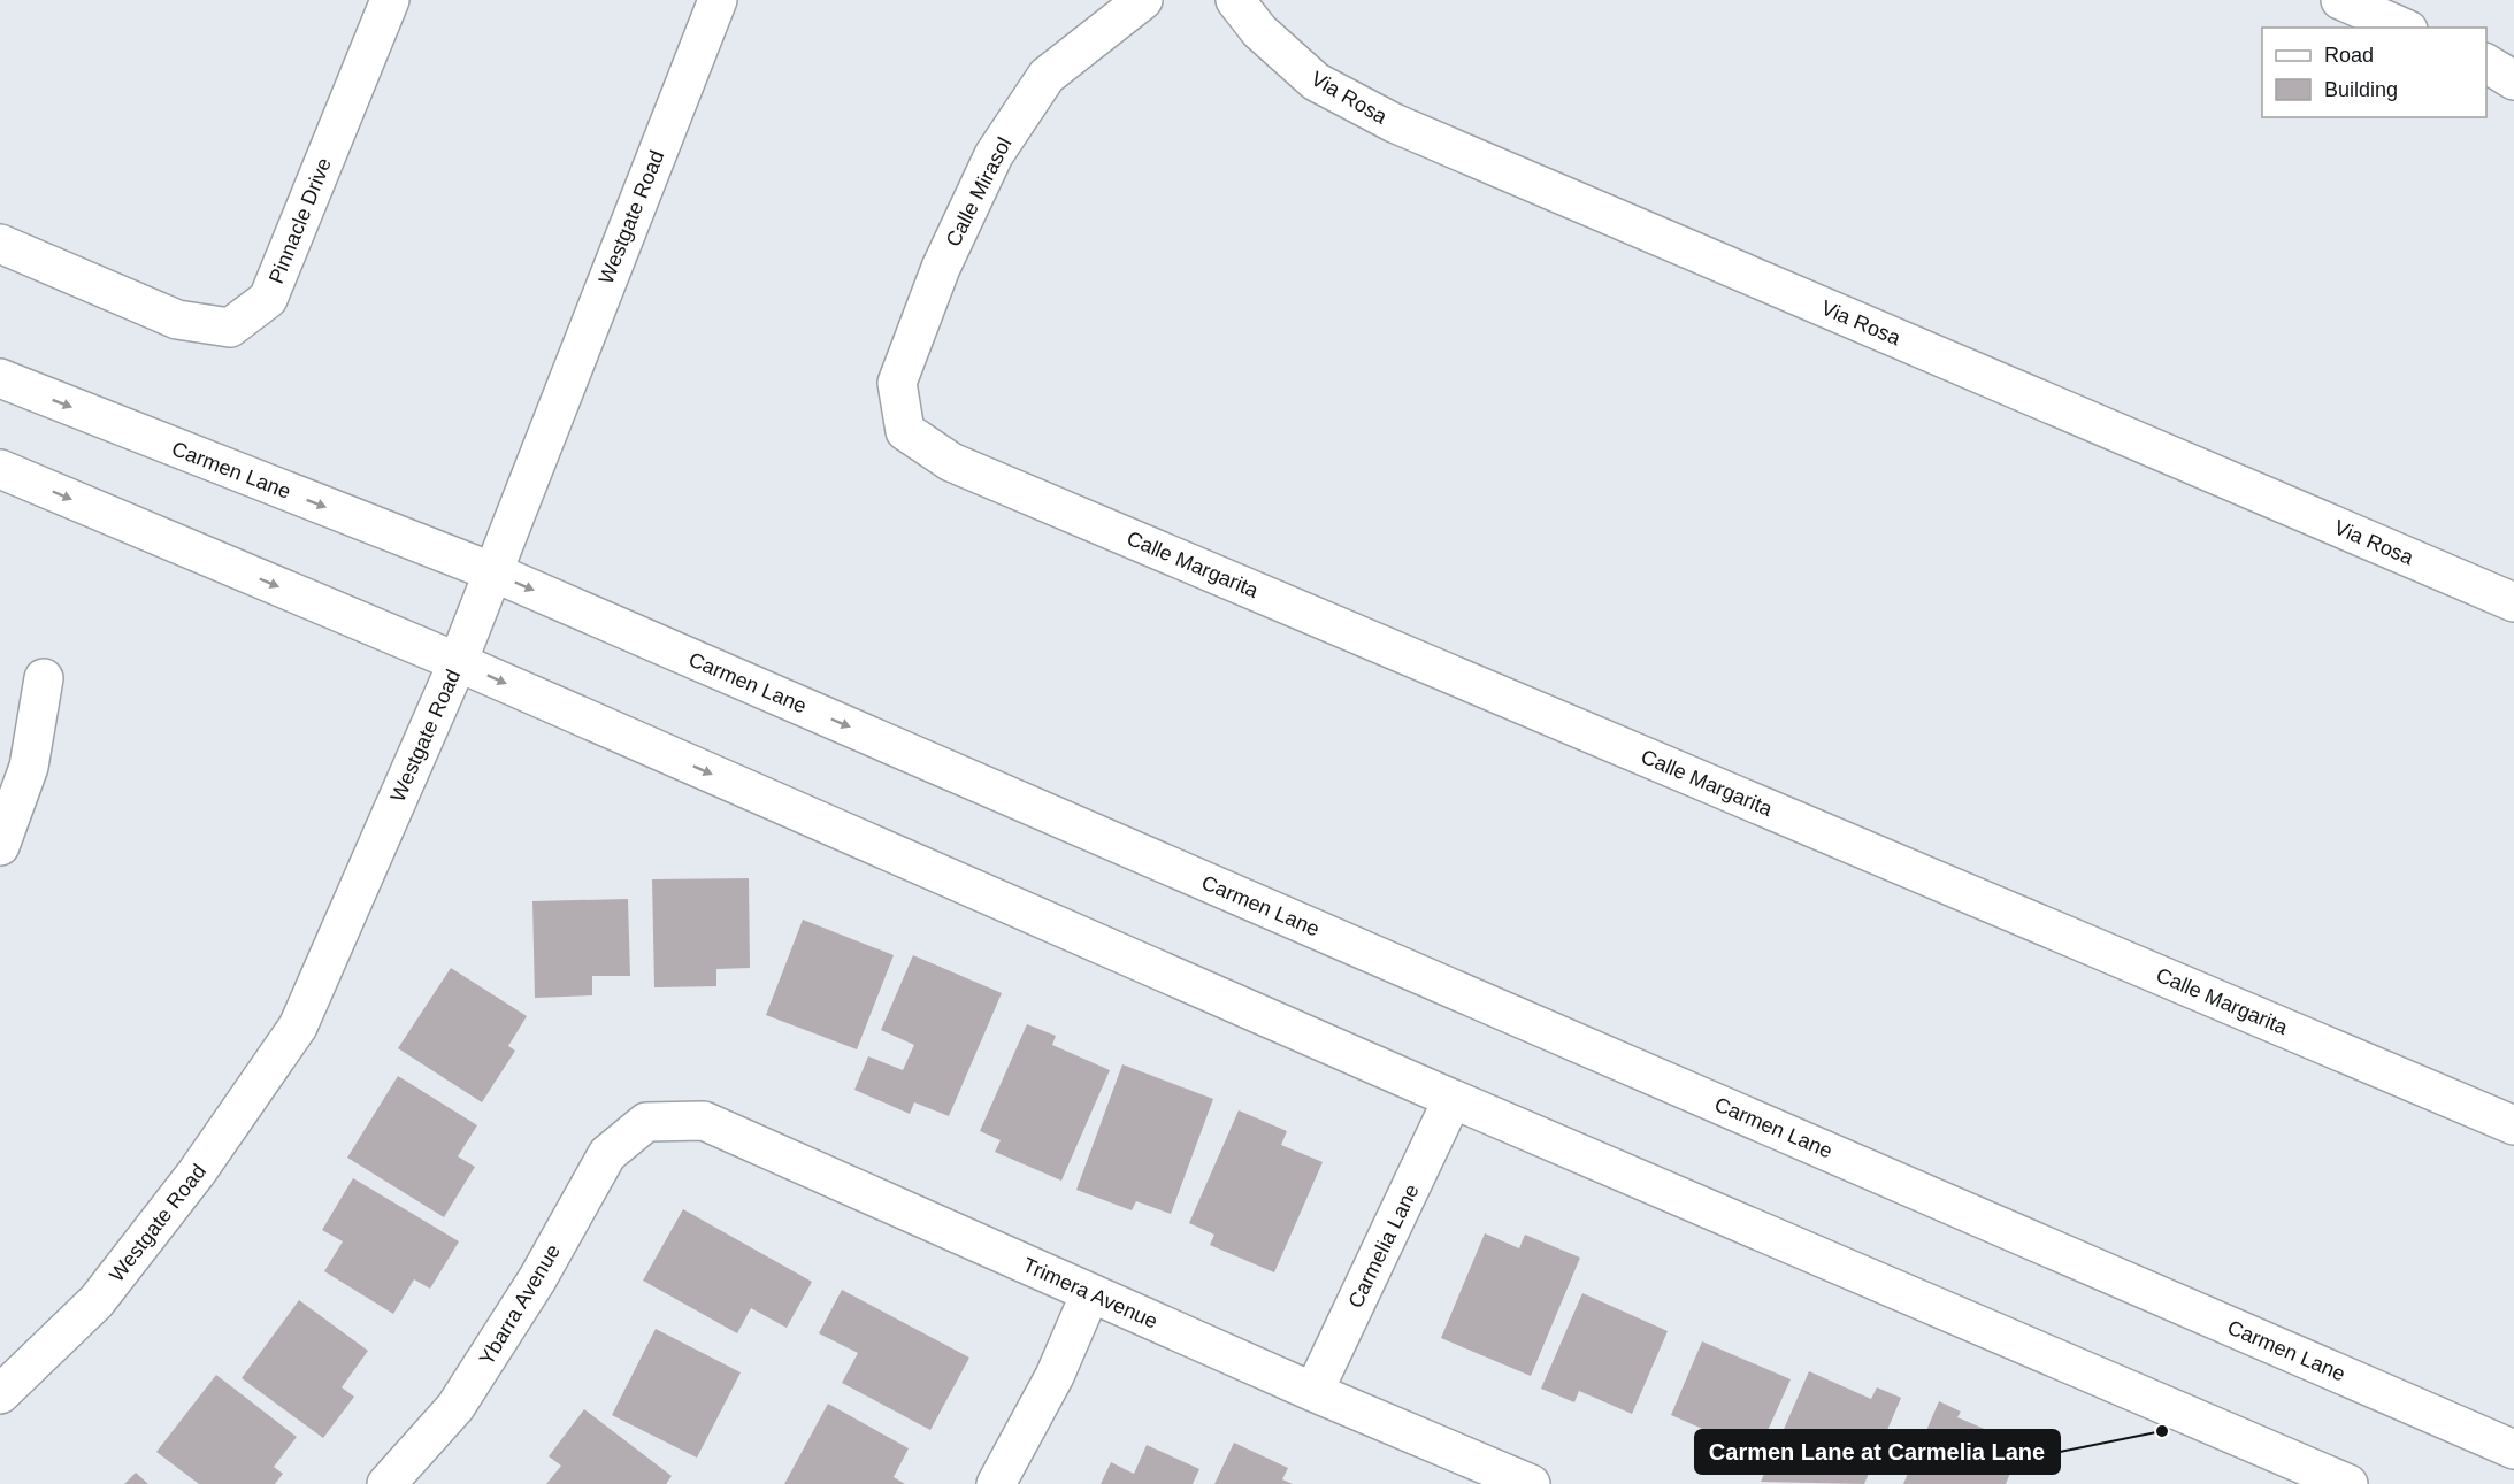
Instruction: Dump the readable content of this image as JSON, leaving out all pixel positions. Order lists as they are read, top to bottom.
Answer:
{
  "streets": {
    "street": [
      "Via Rosa",
      "Calle Mirasol",
      "Westgate Road",
      "Pinnacle Drive",
      "Carmen Lane",
      "Calle Margarita",
      "Carmelia Lane",
      "Trimera Avenue",
      "Ybarra Avenue"
    ]
  },
  "crossings": [
    ["Calle Mirasol", "Calle Margarita"],
    ["Westgate Road", "Carmen Lane"],
    ["Carmelia Lane", "Trimera Avenue"],
    ["Trimera Avenue", "Ybarra Avenue"]
  ],
  "places": ["Carmen Lane at Carmelia Lane"],
  "legend": ["Road", "Building"]
}
